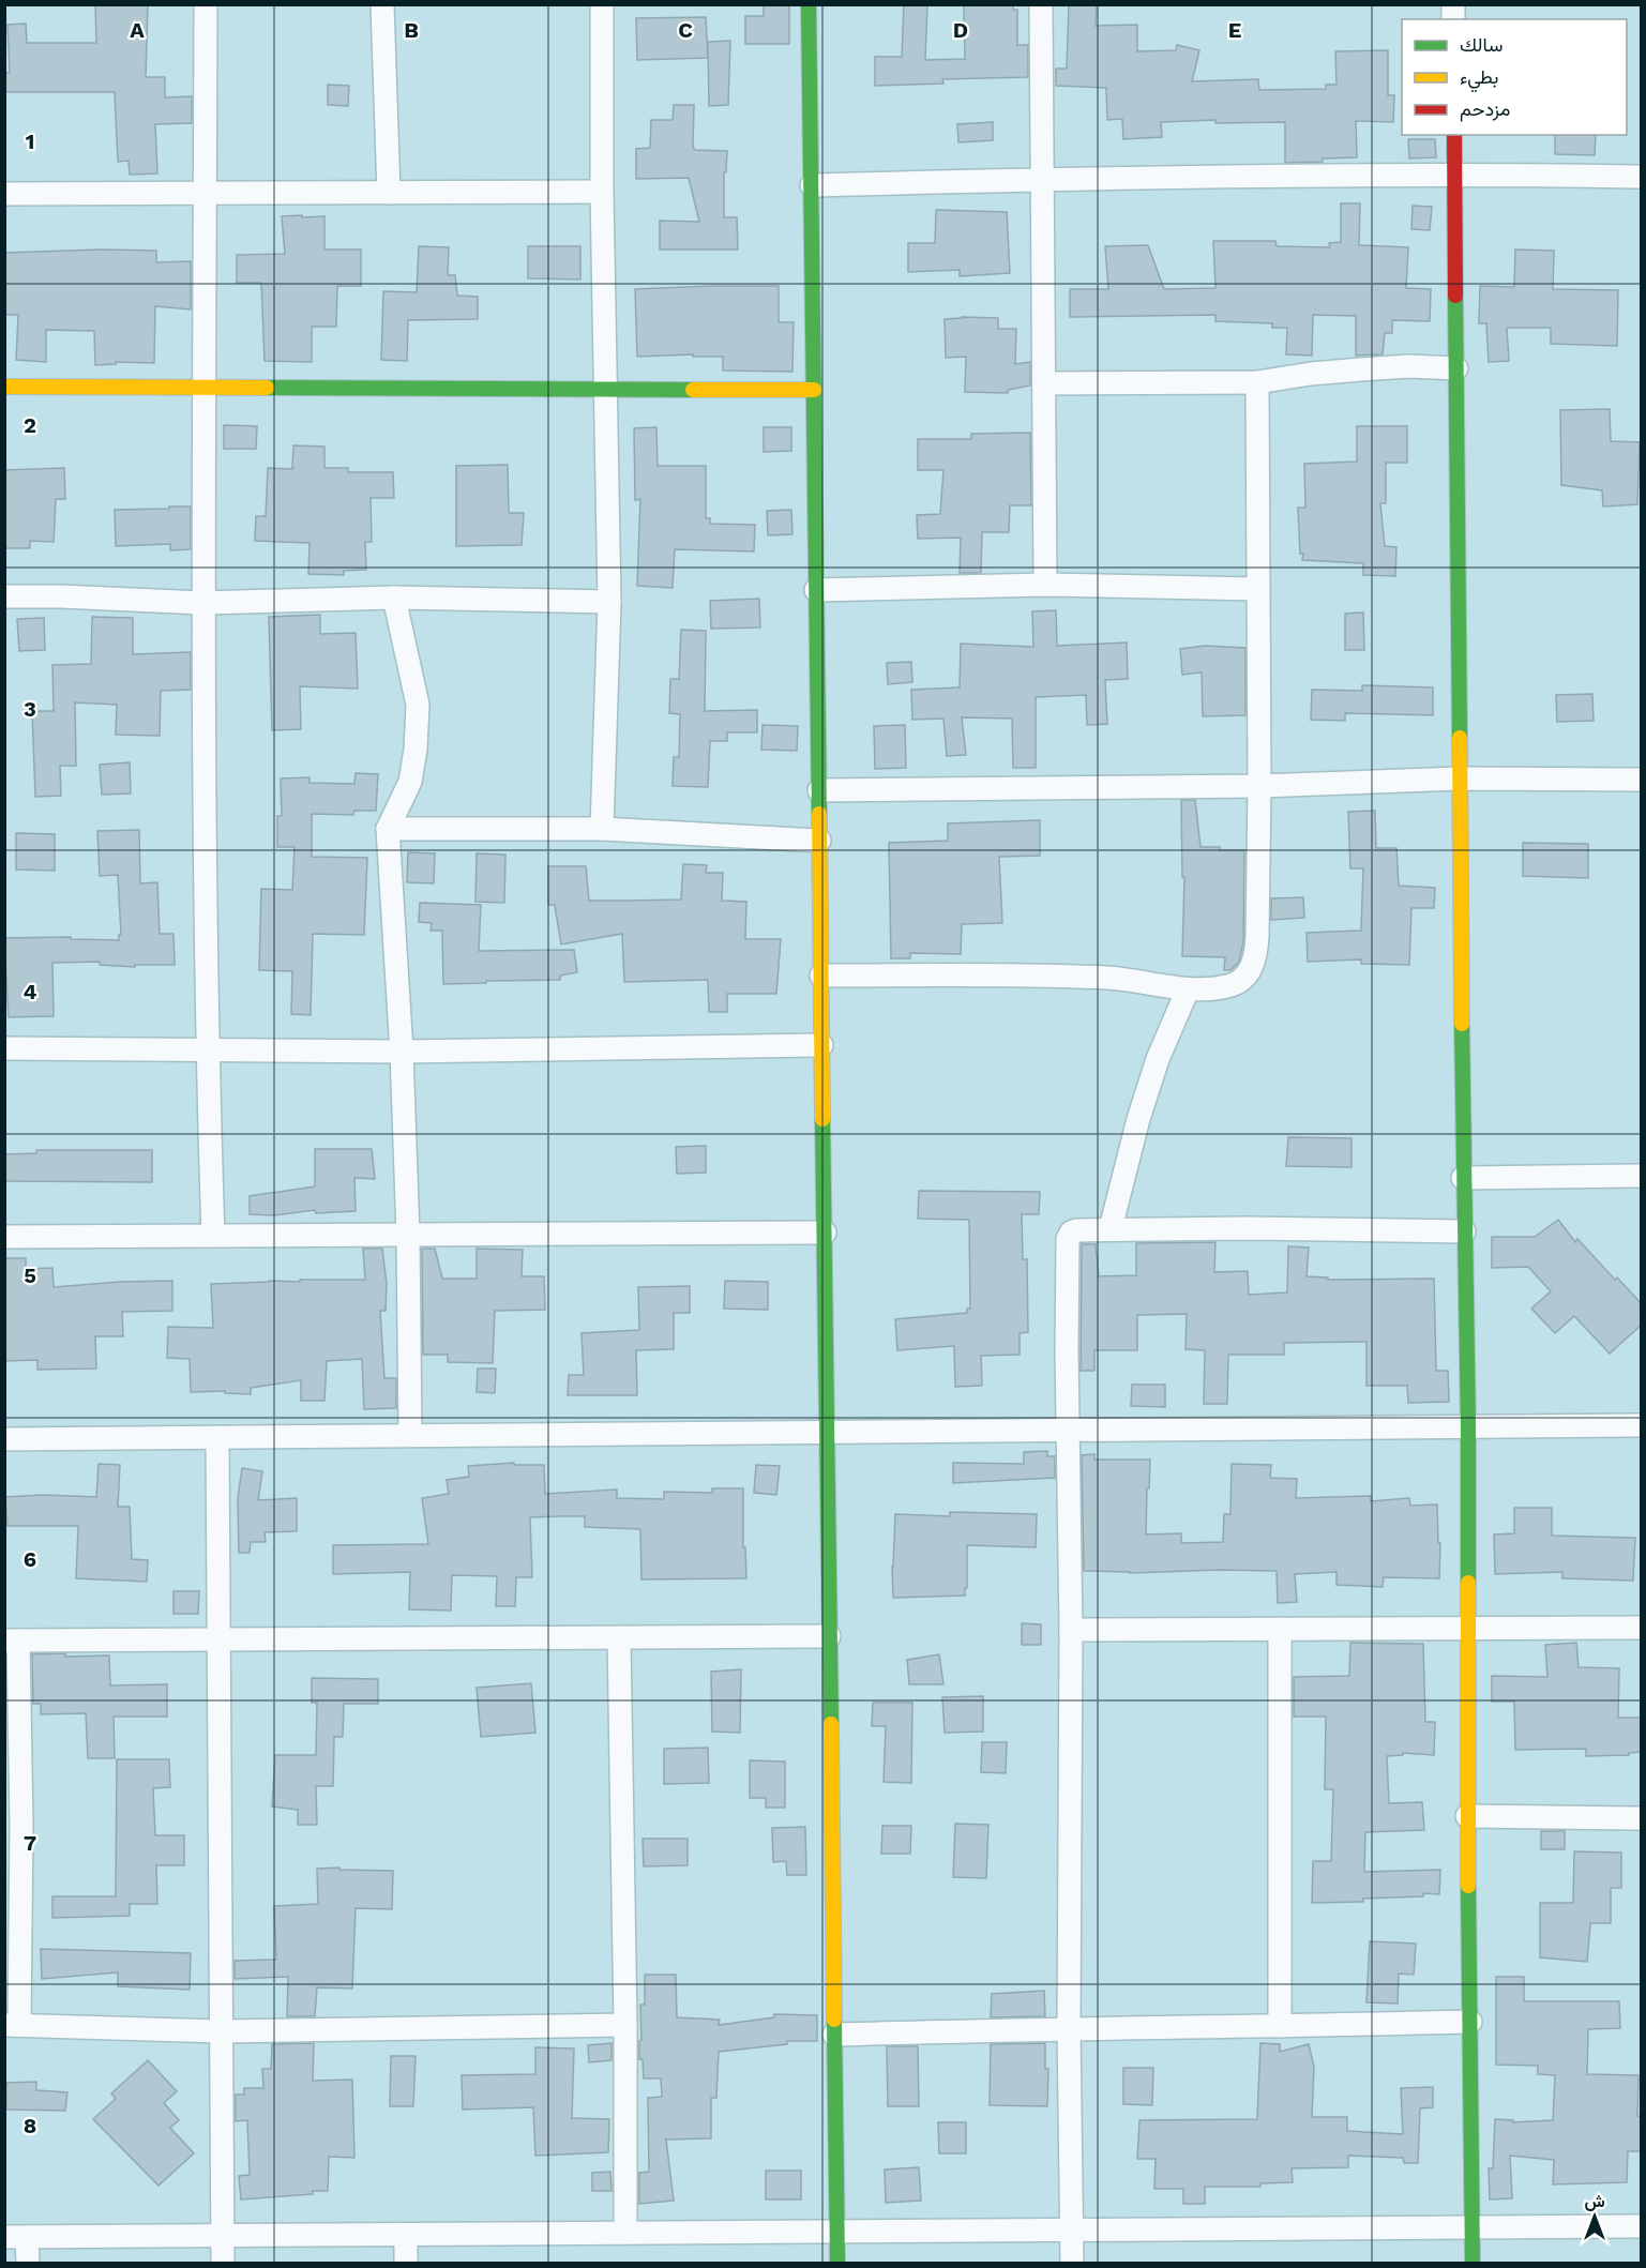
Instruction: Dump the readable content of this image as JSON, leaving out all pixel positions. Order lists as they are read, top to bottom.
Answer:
{
  "legend": ["سالك", "بطيء", "مزدحم"],
  "north": "top",
  "grid": {
    "columns": [
      "A",
      "B",
      "C",
      "D",
      "E"
    ],
    "rows": [
      "1",
      "2",
      "3",
      "4",
      "5",
      "6",
      "7",
      "8"
    ]
  }
}
